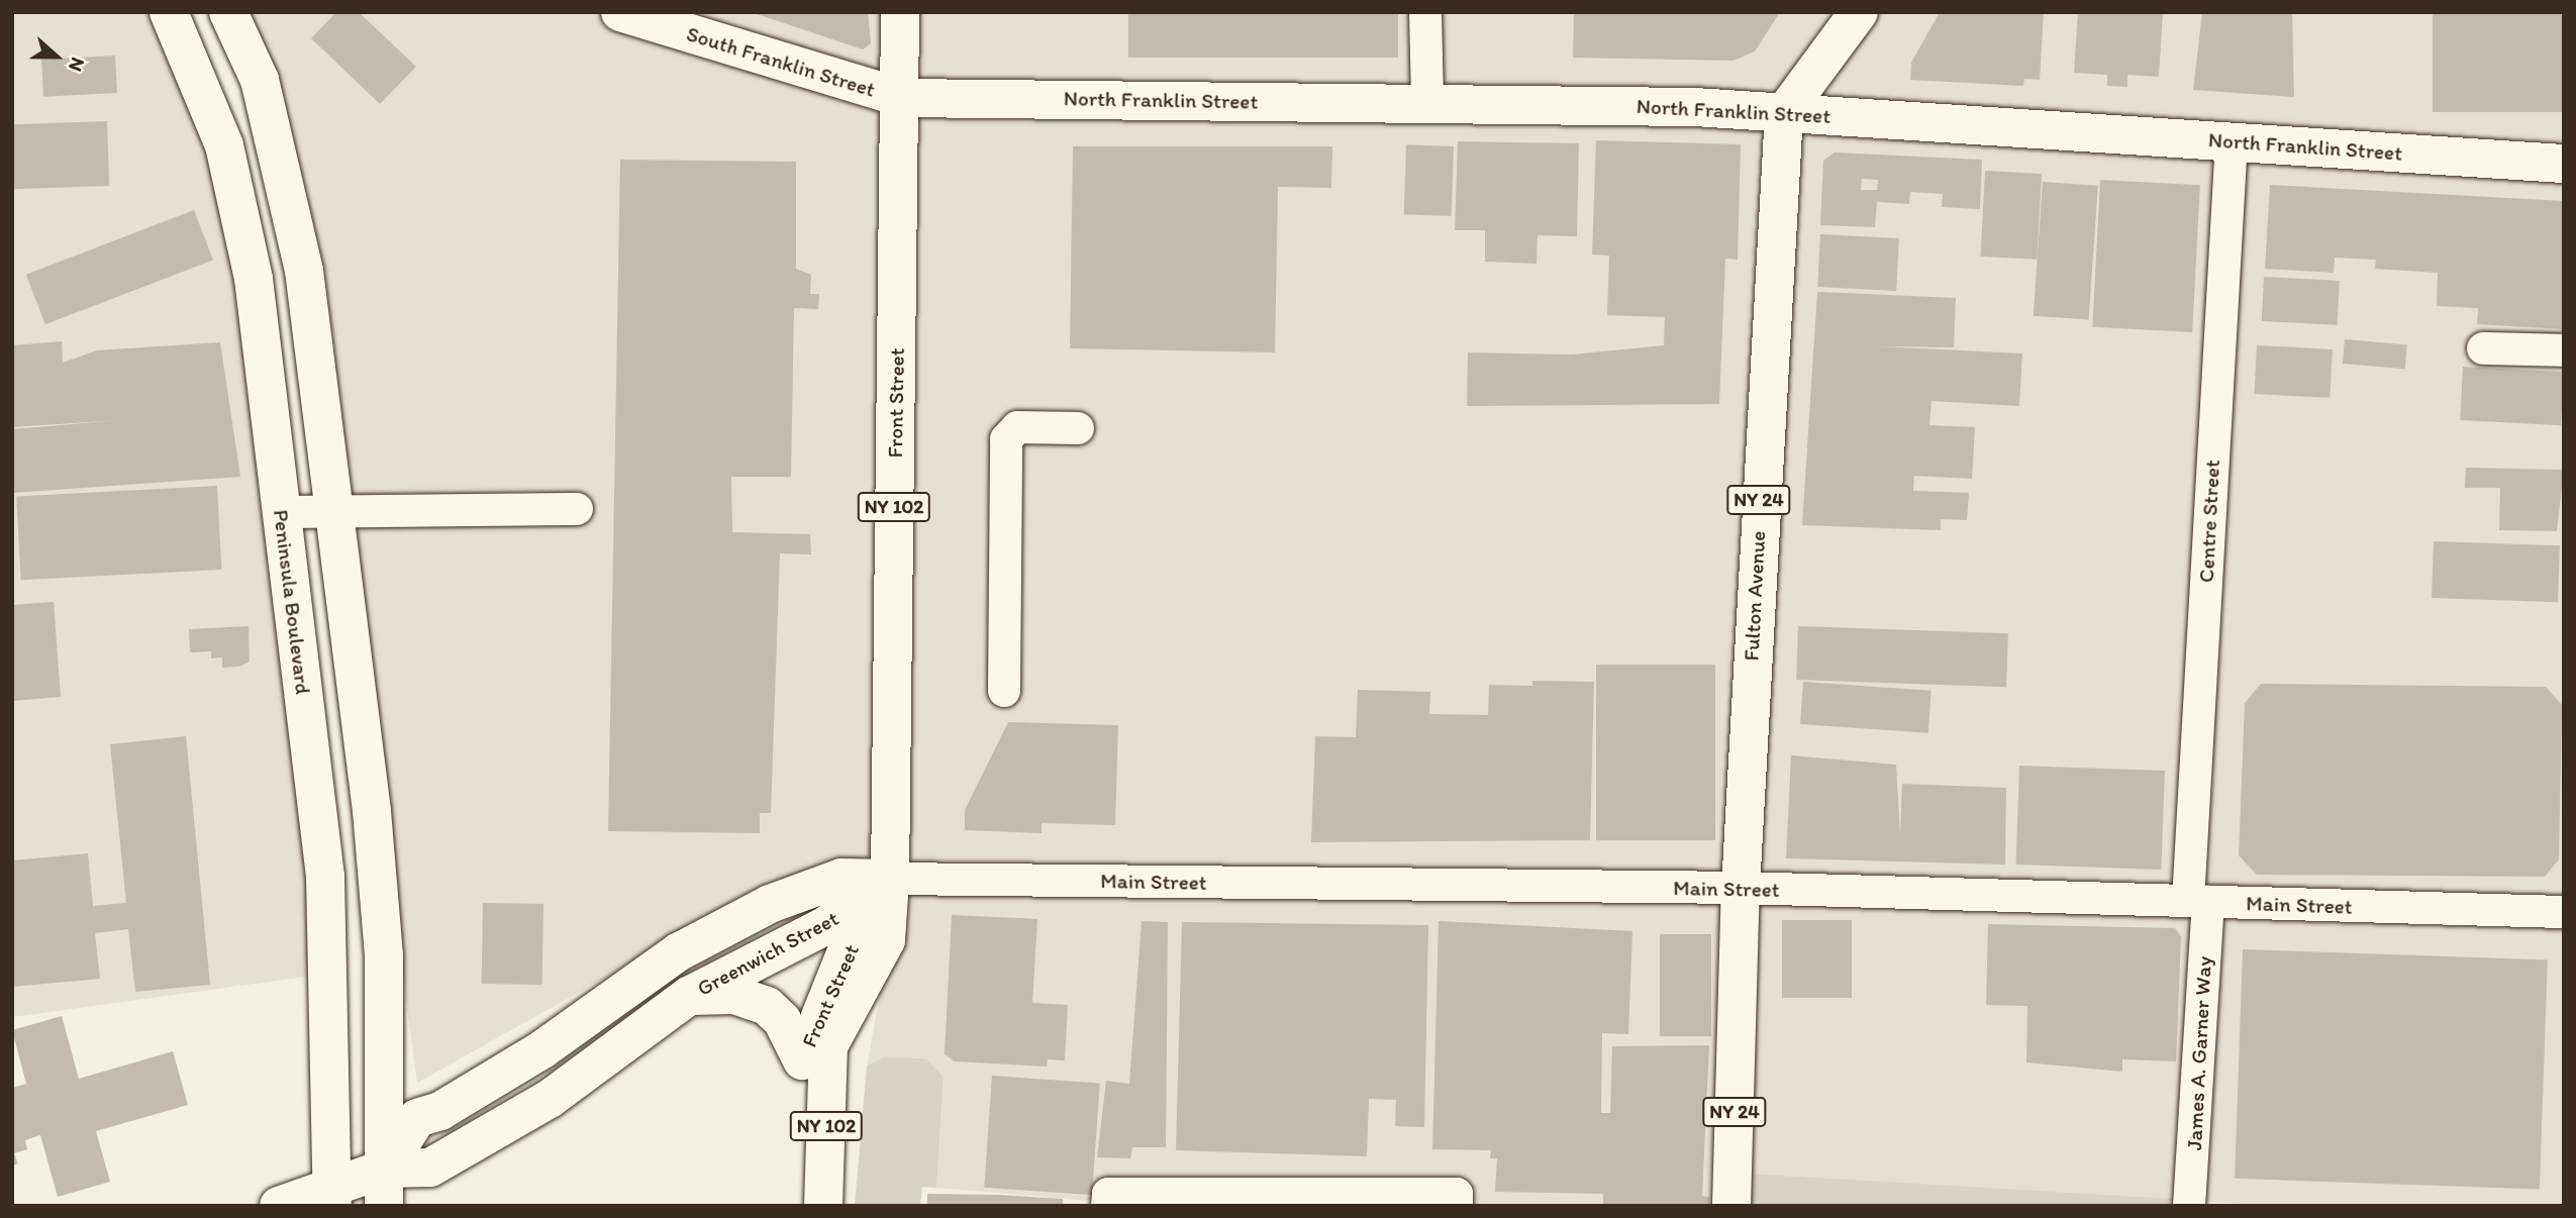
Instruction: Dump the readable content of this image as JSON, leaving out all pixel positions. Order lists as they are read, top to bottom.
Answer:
{
  "streets": {
    "main road": [
      "South Franklin Street",
      "North Franklin Street",
      "Front Street",
      "NY 24",
      "NY 102",
      "Fulton Avenue",
      "Peninsula Boulevard",
      "Greenwich Street"
    ],
    "street": ["Centre Street", "Main Street", "James A. Garner Way"]
  },
  "crossings": [
    ["South Franklin Street", "North Franklin Street"],
    ["South Franklin Street", "Front Street"],
    ["North Franklin Street", "Front Street"],
    ["North Franklin Street", "Centre Street"],
    ["North Franklin Street", "Fulton Avenue"],
    ["Front Street", "Main Street"],
    ["Front Street", "Greenwich Street"],
    ["Centre Street", "Main Street"],
    ["Centre Street", "James A. Garner Way"],
    ["Fulton Avenue", "Main Street"],
    ["Peninsula Boulevard", "Greenwich Street"],
    ["Main Street", "Greenwich Street"],
    ["Main Street", "James A. Garner Way"]
  ],
  "north": "right"
}
